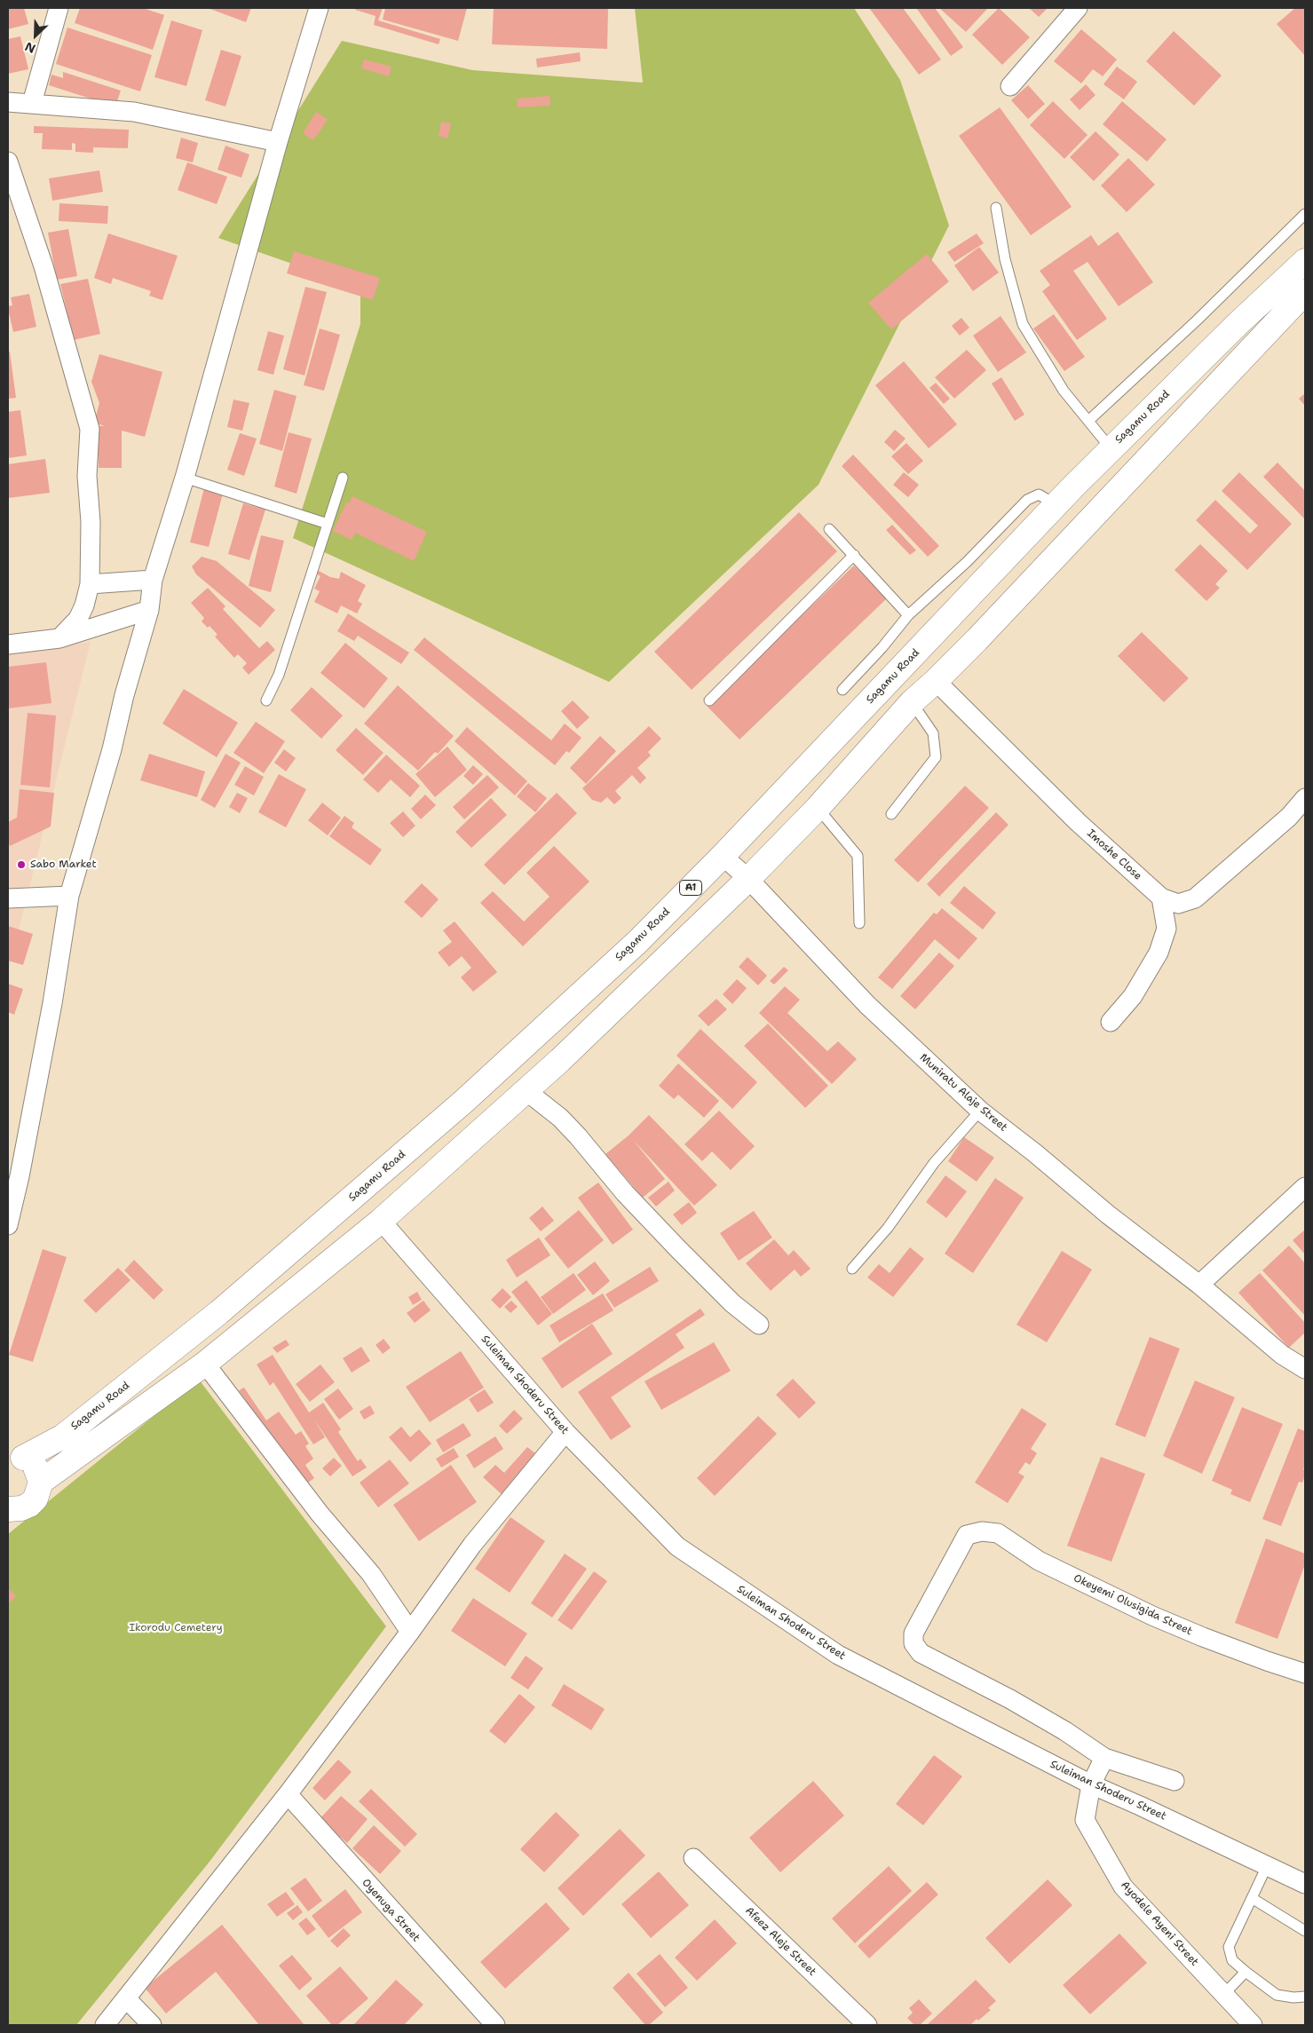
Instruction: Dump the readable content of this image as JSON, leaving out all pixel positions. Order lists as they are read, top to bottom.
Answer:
{
  "streets": {
    "highway": ["Sagamu Road", "A1"],
    "street": [
      "Imoshe Close",
      "Muniratu Alaje Street",
      "Suleiman Shoderu Street",
      "Okeyemi Olusigida Street",
      "Oyenuga Street",
      "Ayodele Ayeni Street",
      "Afeez Aleje Street"
    ]
  },
  "crossings": [
    ["Sagamu Road", "A1"],
    ["Sagamu Road", "Muniratu Alaje Street"],
    ["Suleiman Shoderu Street", "Ayodele Ayeni Street"],
    ["Okeyemi Olusigida Street", "Ayodele Ayeni Street"]
  ],
  "parks": ["Ikorodu Cemetery"],
  "places": ["Sabo Market"],
  "north": "bottom left"
}
